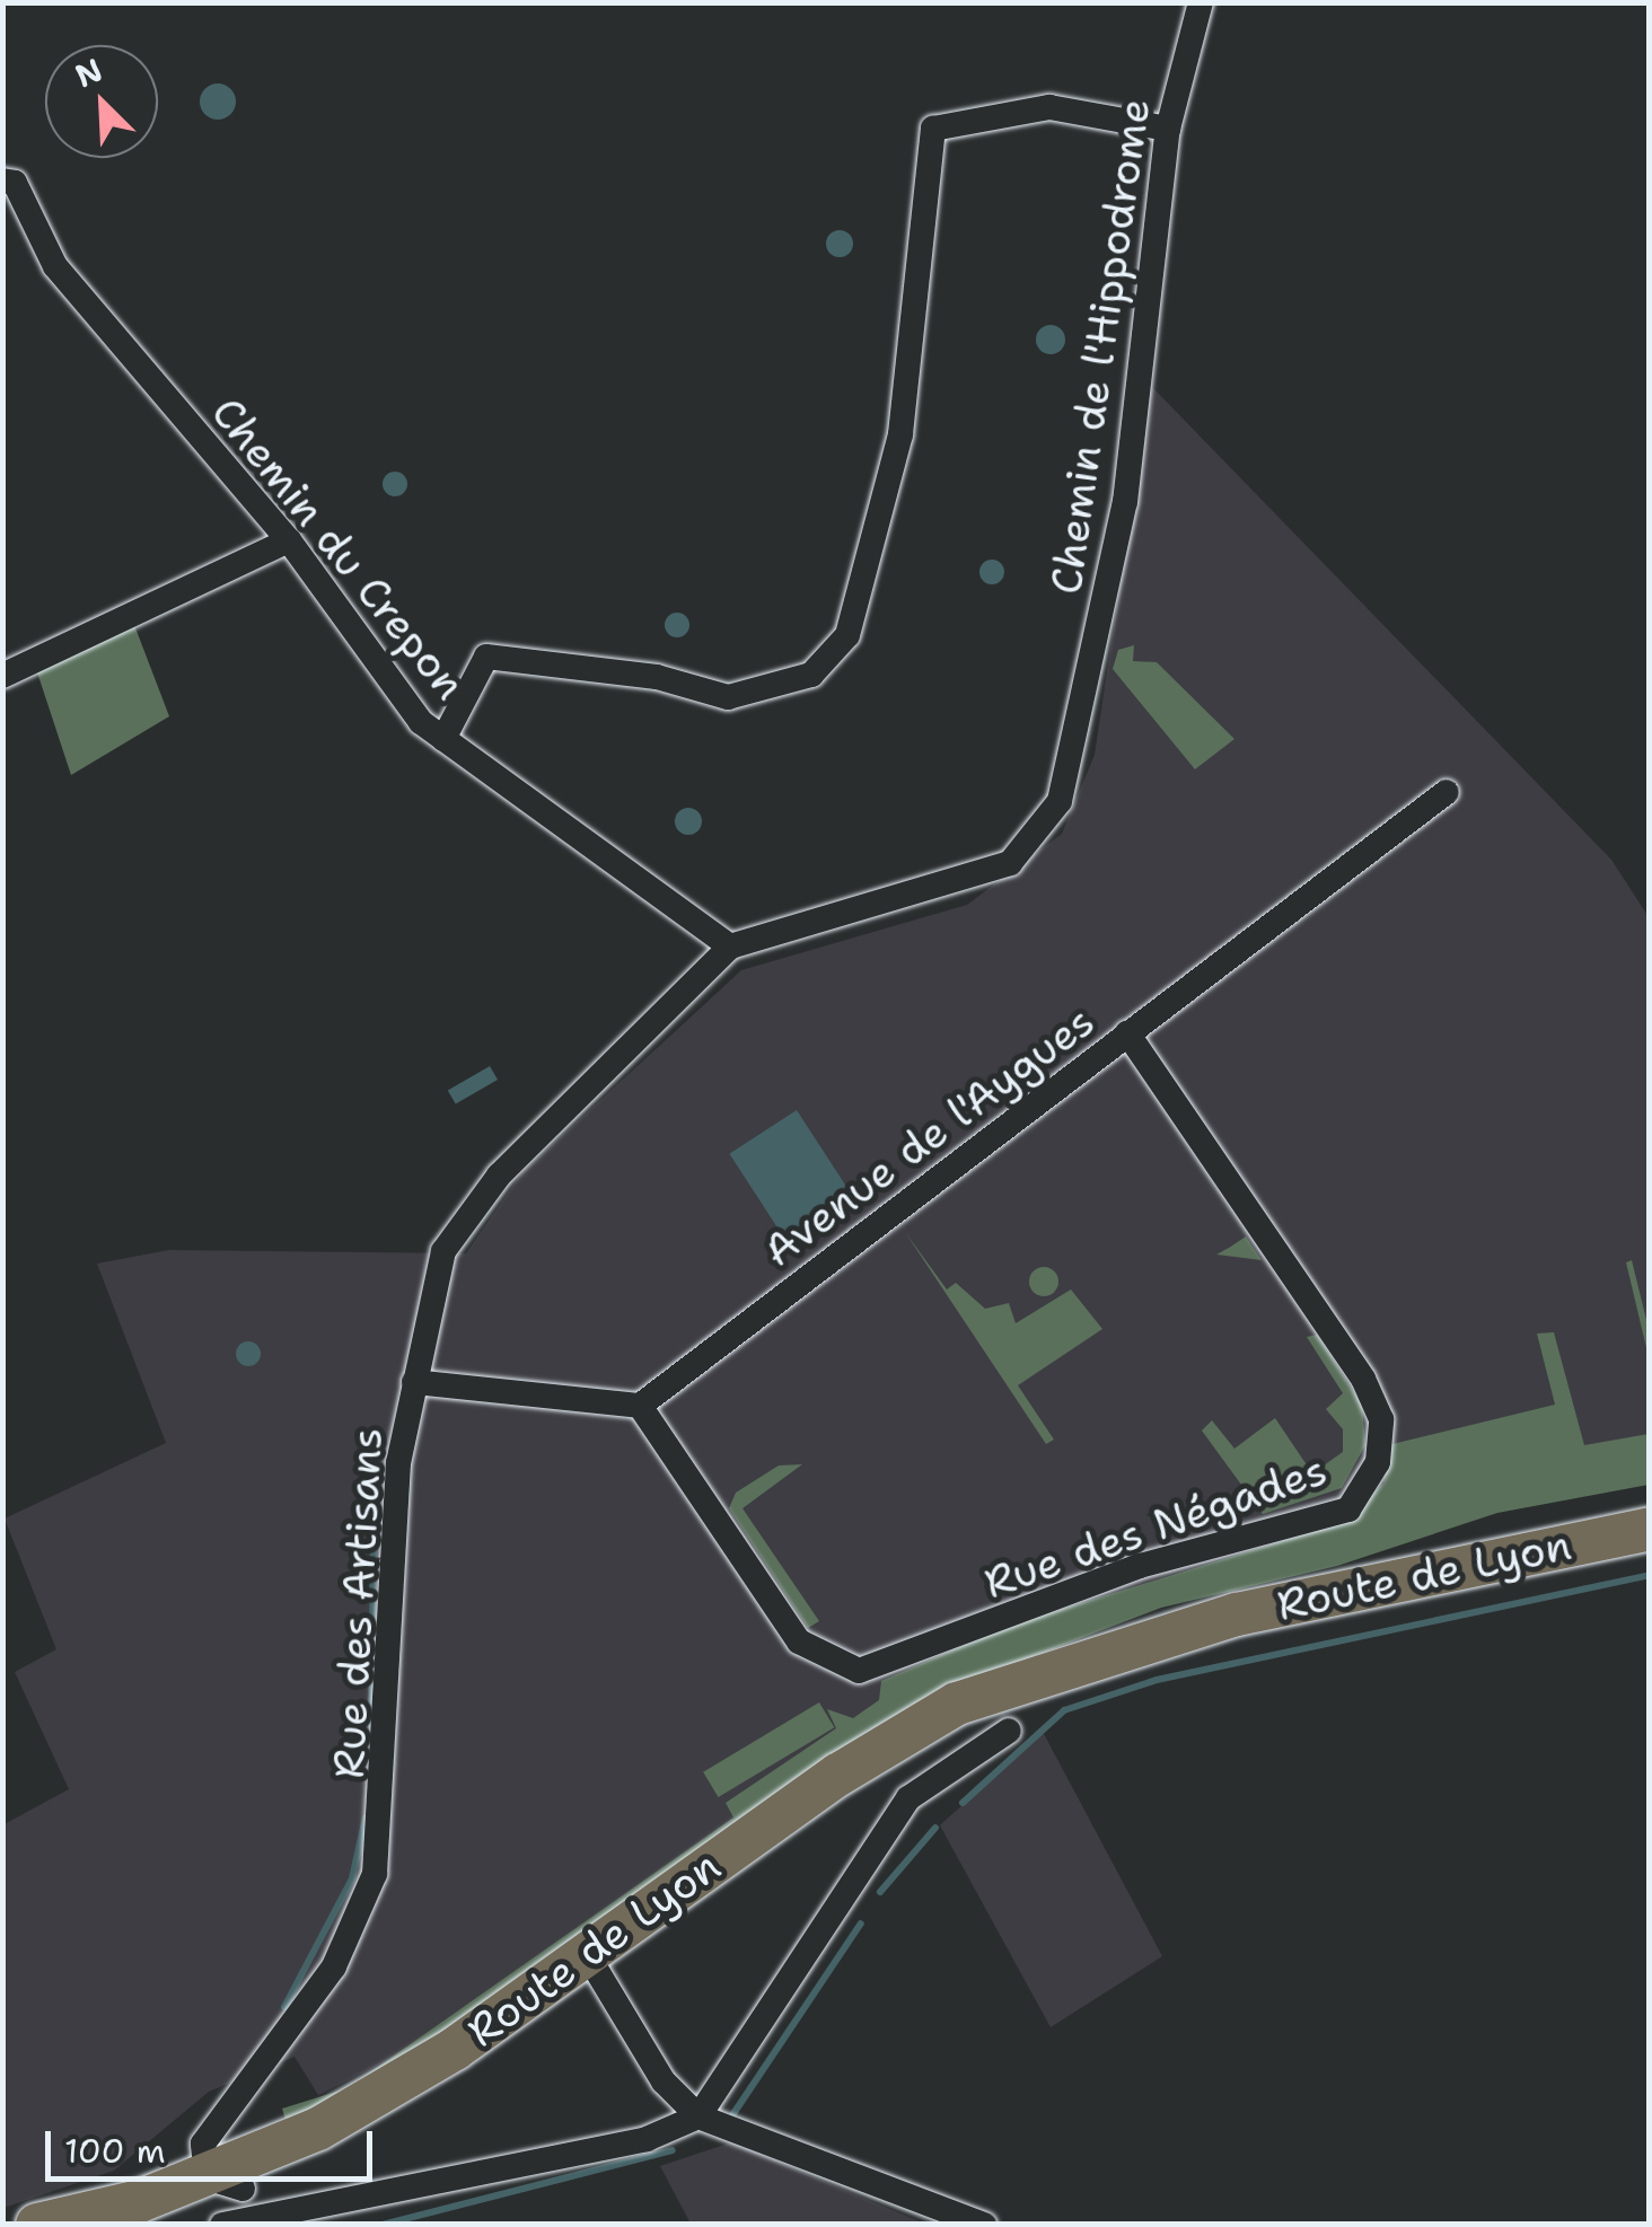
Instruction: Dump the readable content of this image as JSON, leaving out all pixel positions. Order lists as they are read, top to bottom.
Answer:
{
  "streets": {
    "main road": ["Route de Lyon"],
    "street": [
      "Chemin de l'Hippodrome",
      "Chemin du Crepon",
      "Avenue de l'Aygues",
      "Rue des Négades",
      "Rue des Artisans"
    ]
  },
  "crossings": [
    ["Chemin de l'Hippodrome", "Chemin du Crepon"],
    ["Chemin de l'Hippodrome", "Rue des Artisans"],
    ["Chemin du Crepon", "Rue des Artisans"],
    ["Avenue de l'Aygues", "Rue des Négades"],
    ["Route de Lyon", "Rue des Artisans"]
  ],
  "scale_bar": "100 m",
  "north": "top left"
}
